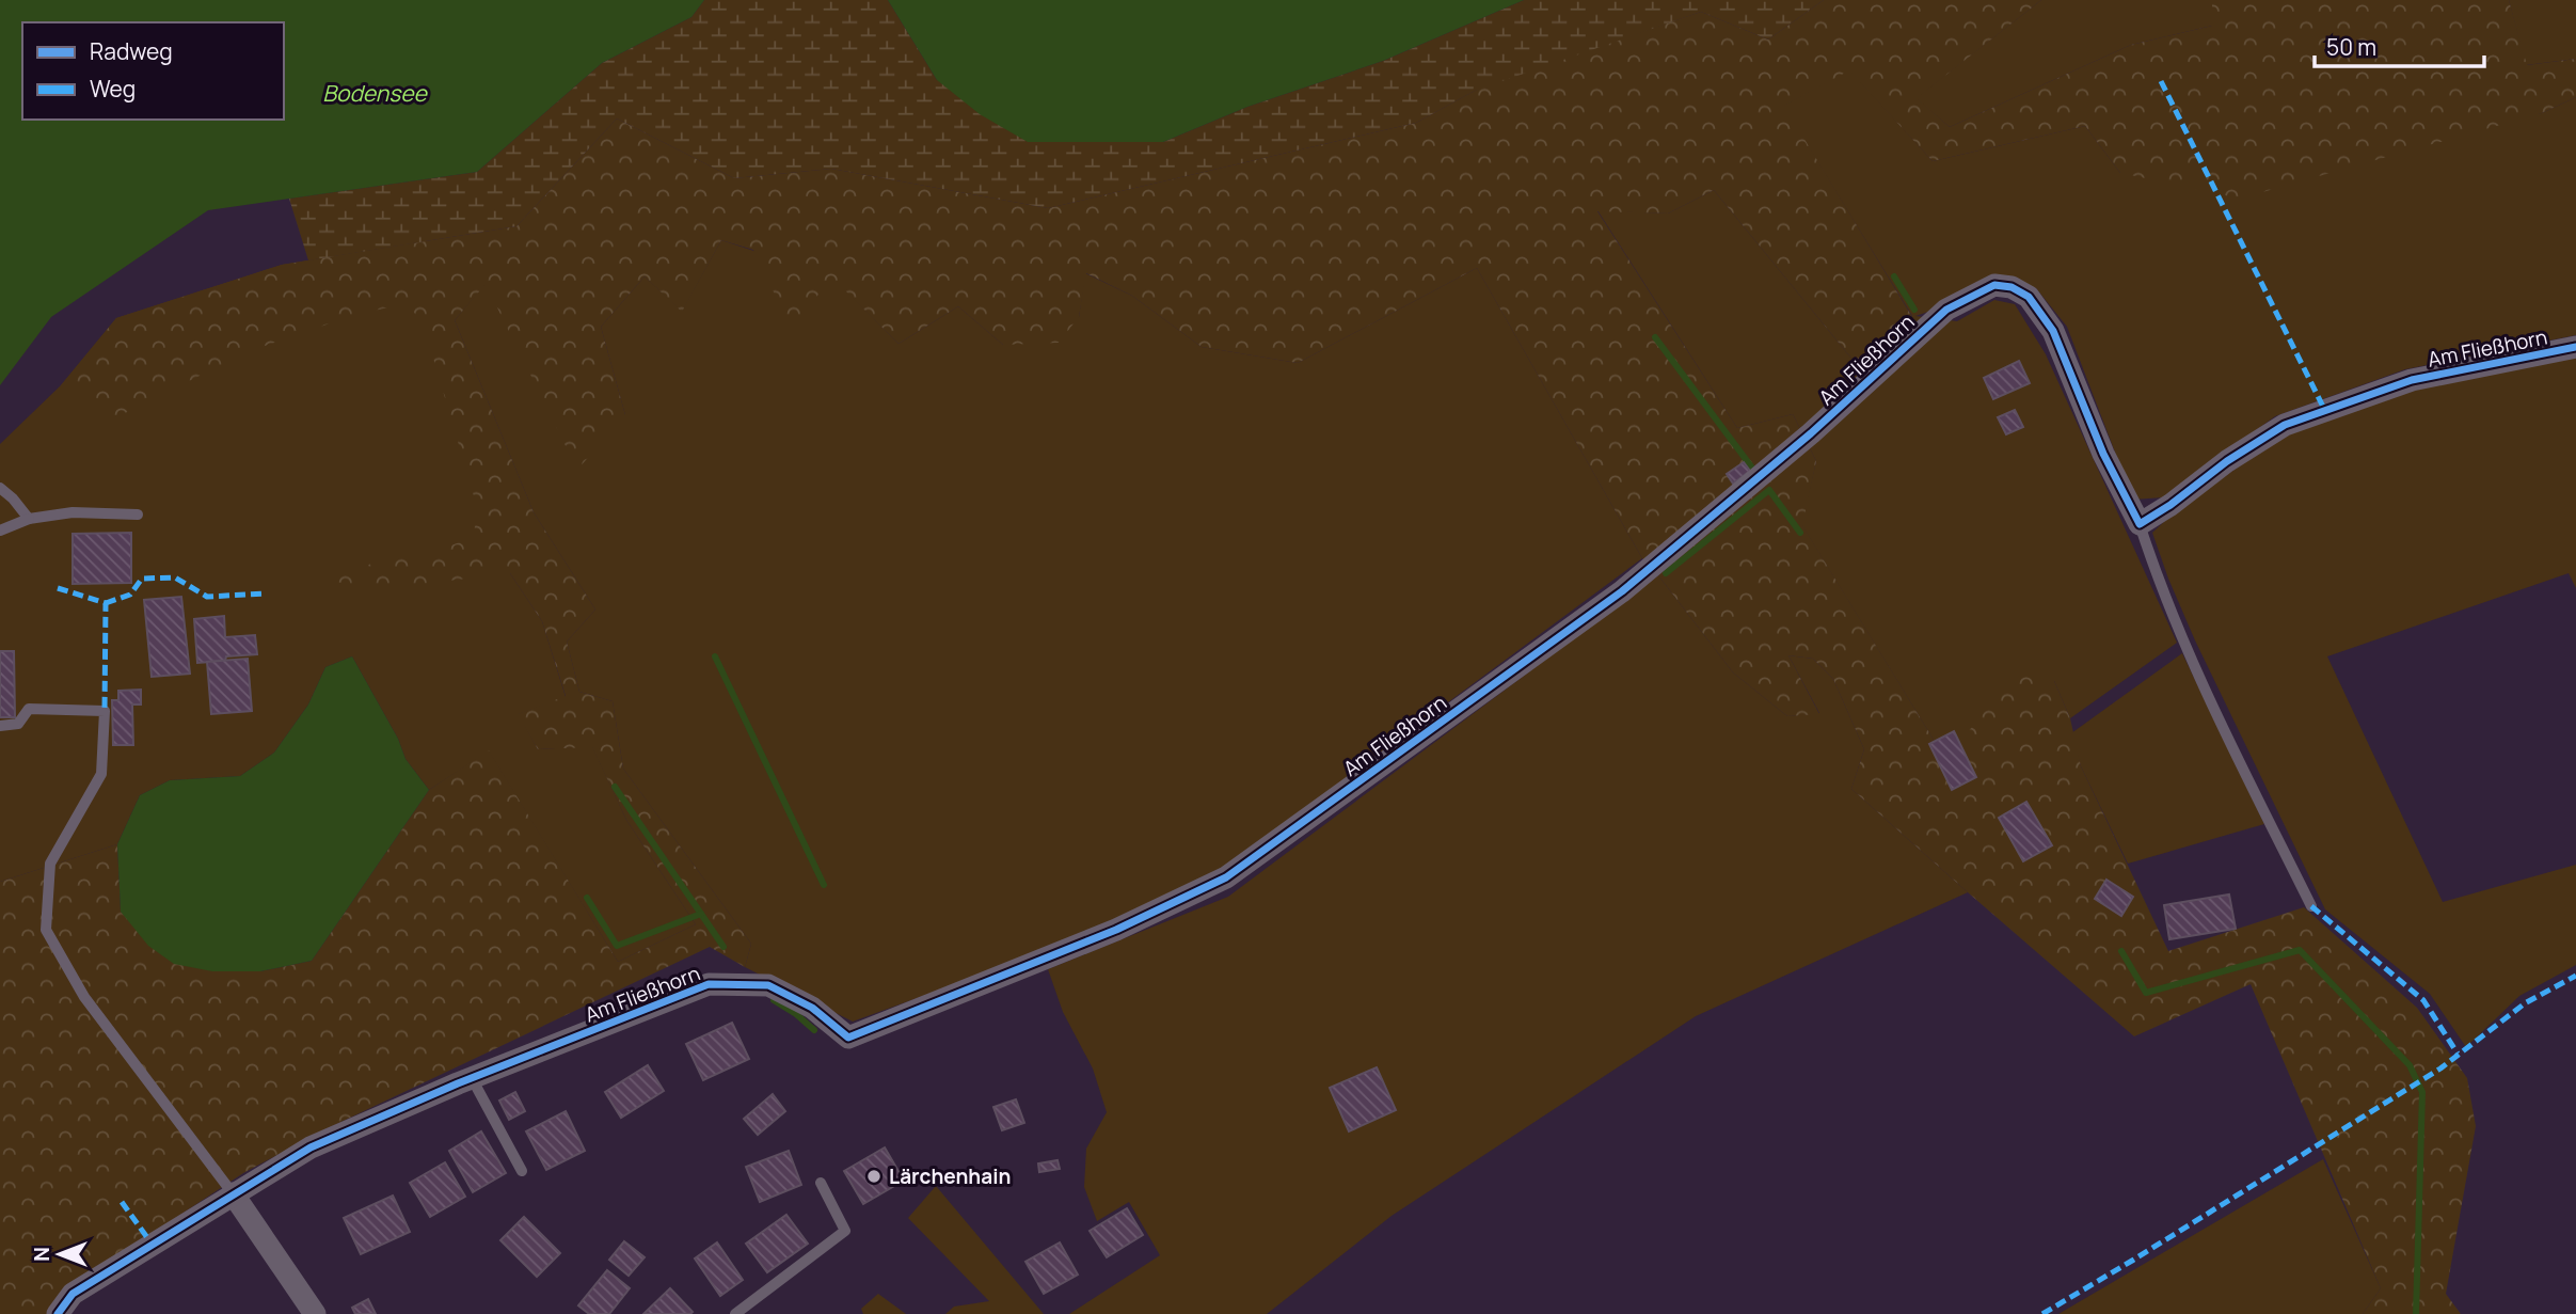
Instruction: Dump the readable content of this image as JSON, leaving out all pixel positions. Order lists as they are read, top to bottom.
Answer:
{
  "streets": {
    "street": ["Am Fließhorn"]
  },
  "water": ["Bodensee"],
  "places": ["Lärchenhain"],
  "legend": ["Radweg", "Weg"],
  "scale_bar": "50 m",
  "north": "left"
}
